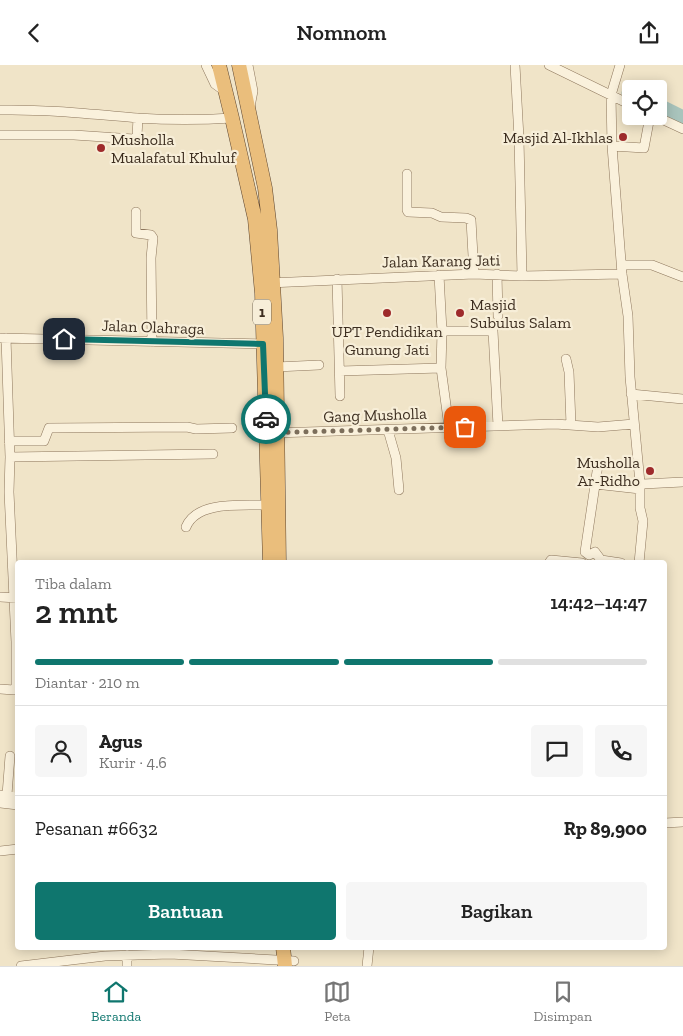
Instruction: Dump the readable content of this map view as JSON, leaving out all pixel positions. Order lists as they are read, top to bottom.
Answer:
{
  "streets": {
    "highway": ["1"],
    "street": ["Jalan Karang Jati", "Jalan Olahraga", "Gang Musholla"]
  },
  "crossings": [
    ["Jalan Karang Jati", "1"],
    ["1", "Jalan Olahraga"],
    ["1", "Gang Musholla"]
  ],
  "places": [
    "Masjid Al-Ikhlas",
    "Musholla Mualafatul Khuluf",
    "UPT Pendidikan Gunung Jati",
    "Masjid Subulus Salam",
    "Musholla Ar-Ridho"
  ],
  "page": {
    "header": "Nomnom",
    "heading": ["2 mnt", "Tiba dalam", "14:42–14:47"],
    "panel": [
      "Agus",
      "Kurir · 4.6",
      "Pesanan #6632",
      "Rp 89,900"
    ],
    "bar": "Diantar · 210 m",
    "buttons": ["Bantuan", "Bagikan"],
    "tabs": ["Beranda", "Peta", "Disimpan"]
  }
}
